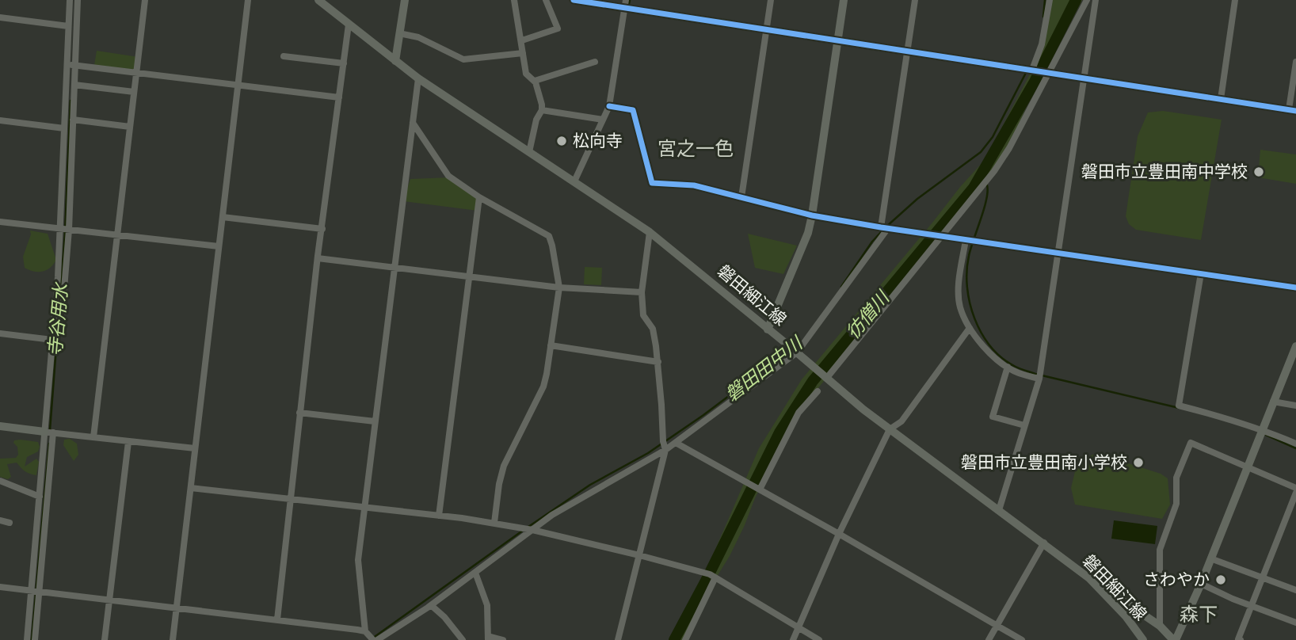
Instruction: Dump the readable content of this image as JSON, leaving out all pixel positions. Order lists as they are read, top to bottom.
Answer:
{
  "streets": {
    "street": ["磐田細江線"]
  },
  "districts": ["宮之一色", "森下"],
  "water": ["彷僧川", "寺谷用水", "磐田田中川"],
  "places": [
    "松向寺",
    "磐田市立豊田南中学校",
    "磐田市立豊田南小学校",
    "さわやか"
  ]
}
